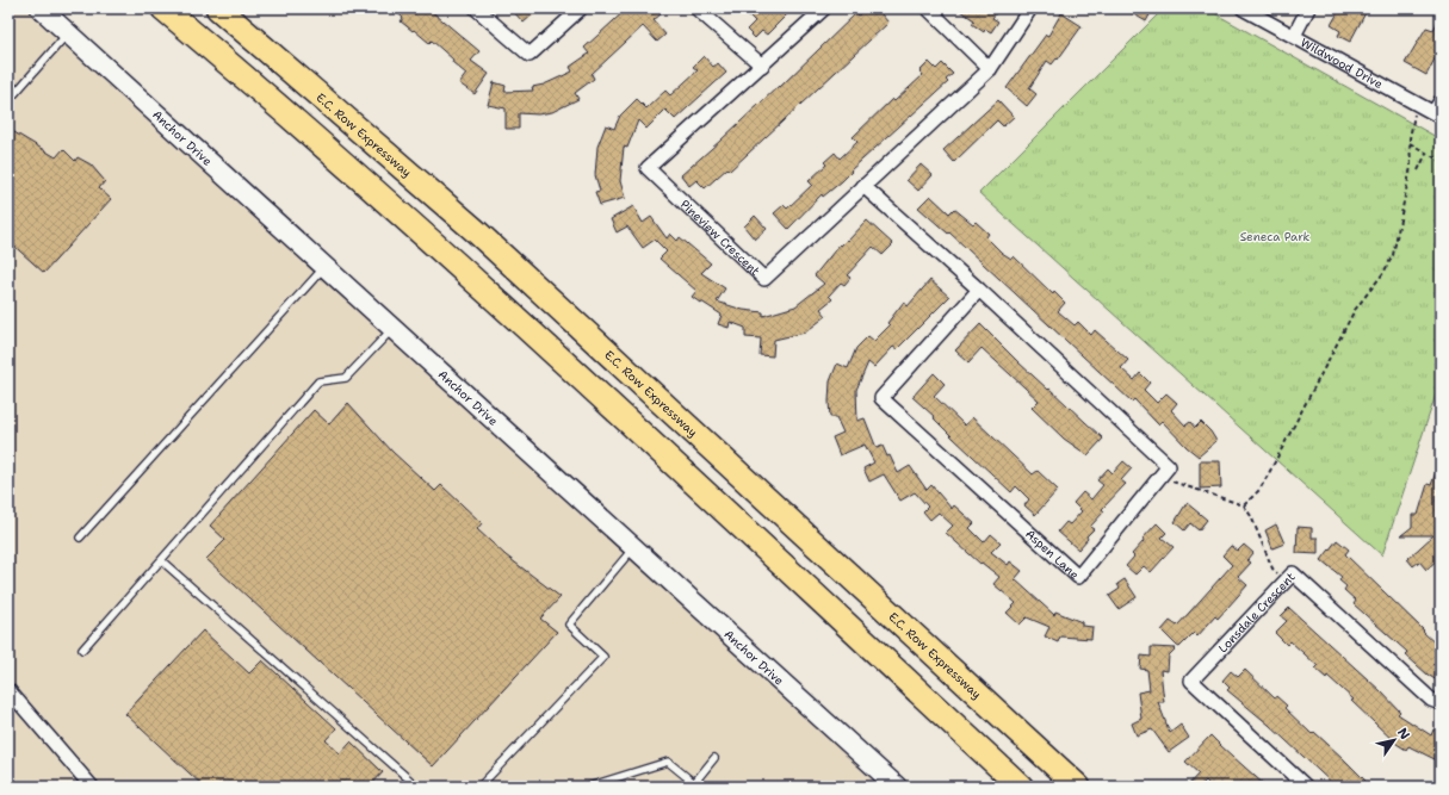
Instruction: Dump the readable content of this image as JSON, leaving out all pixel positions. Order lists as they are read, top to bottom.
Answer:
{
  "streets": {
    "highway": ["E.C. Row Expressway"],
    "street": [
      "Wildwood Drive",
      "Anchor Drive",
      "Pineview Crescent",
      "Aspen Lane",
      "Lonsdale Crescent"
    ]
  },
  "crossings": [
    ["Pineview Crescent", "Aspen Lane"]
  ],
  "parks": ["Seneca Park"],
  "north": "top right"
}
